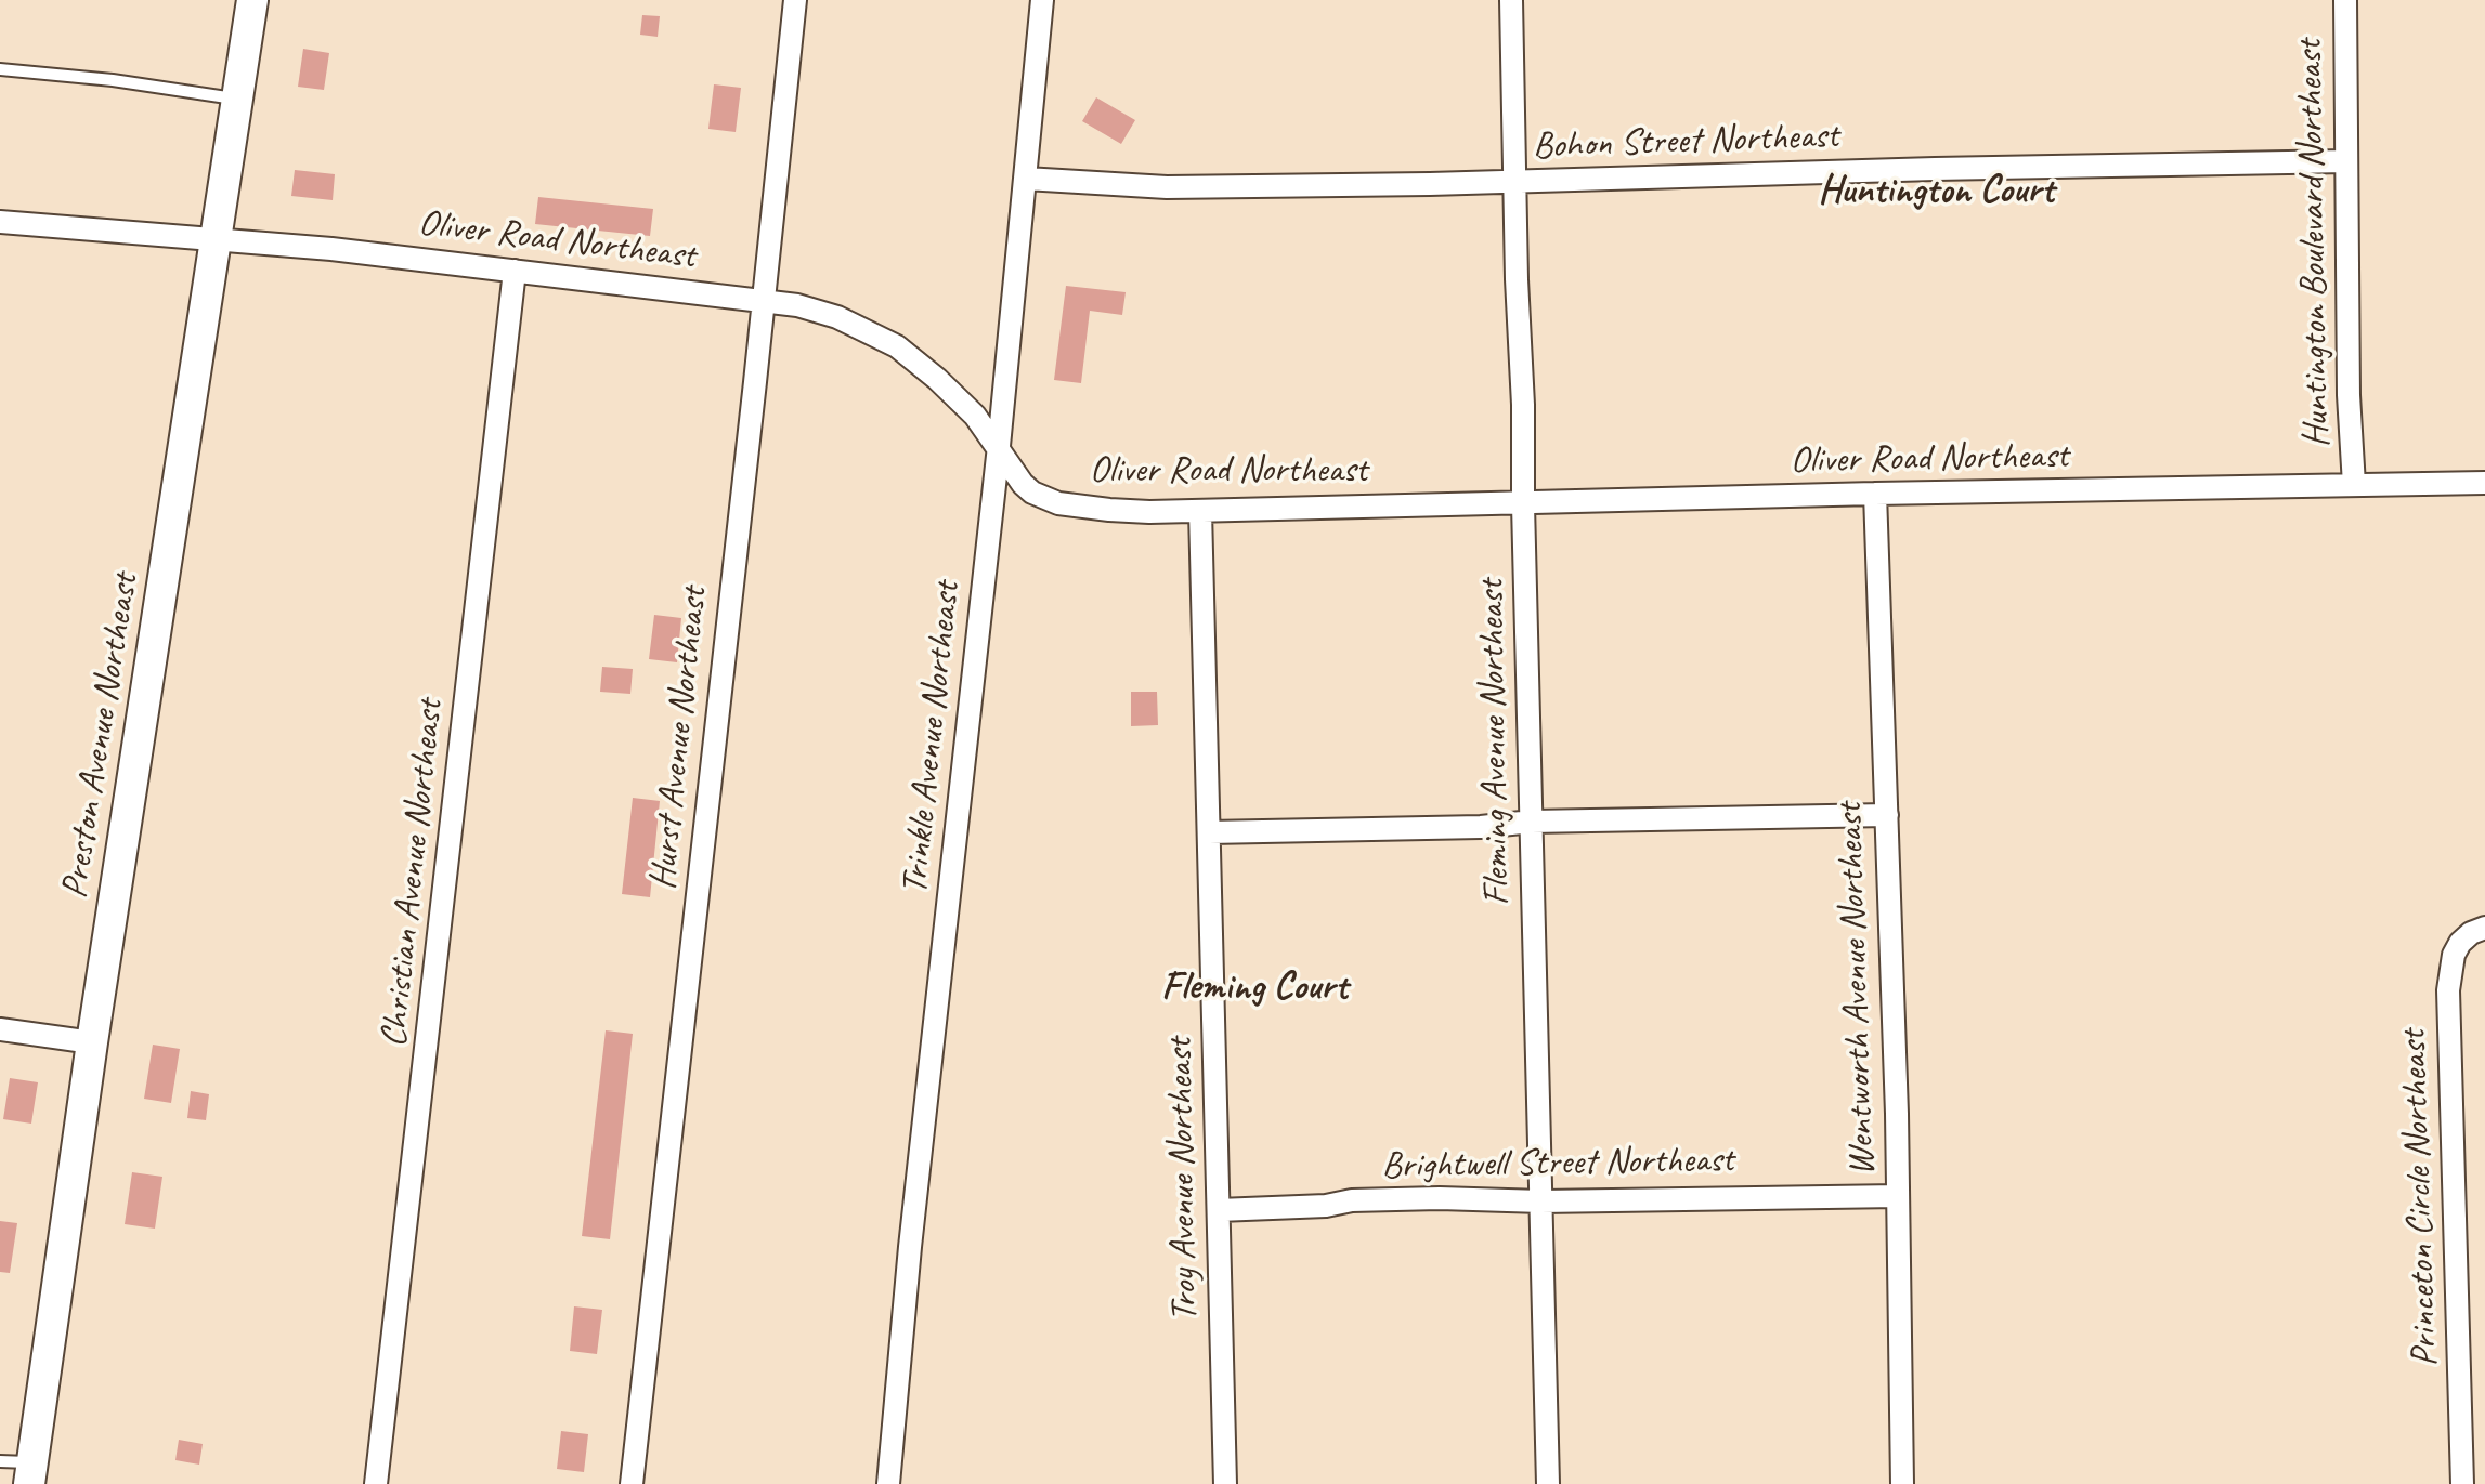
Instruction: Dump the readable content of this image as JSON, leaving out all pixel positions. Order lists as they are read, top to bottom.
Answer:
{
  "streets": {
    "street": [
      "Bohon Street Northeast",
      "Oliver Road Northeast",
      "Huntington Boulevard Northeast",
      "Preston Avenue Northeast",
      "Hurst Avenue Northeast",
      "Trinkle Avenue Northeast",
      "Fleming Avenue Northeast",
      "Christian Avenue Northeast",
      "Wentworth Avenue Northeast",
      "Brightwell Street Northeast",
      "Troy Avenue Northeast",
      "Princeton Circle Northeast"
    ]
  },
  "crossings": [
    ["Bohon Street Northeast", "Huntington Boulevard Northeast"],
    ["Bohon Street Northeast", "Trinkle Avenue Northeast"],
    ["Bohon Street Northeast", "Fleming Avenue Northeast"],
    ["Oliver Road Northeast", "Huntington Boulevard Northeast"],
    ["Oliver Road Northeast", "Preston Avenue Northeast"],
    ["Oliver Road Northeast", "Hurst Avenue Northeast"],
    ["Oliver Road Northeast", "Trinkle Avenue Northeast"],
    ["Oliver Road Northeast", "Fleming Avenue Northeast"],
    ["Oliver Road Northeast", "Christian Avenue Northeast"],
    ["Oliver Road Northeast", "Wentworth Avenue Northeast"],
    ["Oliver Road Northeast", "Troy Avenue Northeast"],
    ["Fleming Avenue Northeast", "Brightwell Street Northeast"],
    ["Wentworth Avenue Northeast", "Brightwell Street Northeast"],
    ["Brightwell Street Northeast", "Troy Avenue Northeast"]
  ],
  "districts": ["Huntington Court", "Fleming Court"]
}
